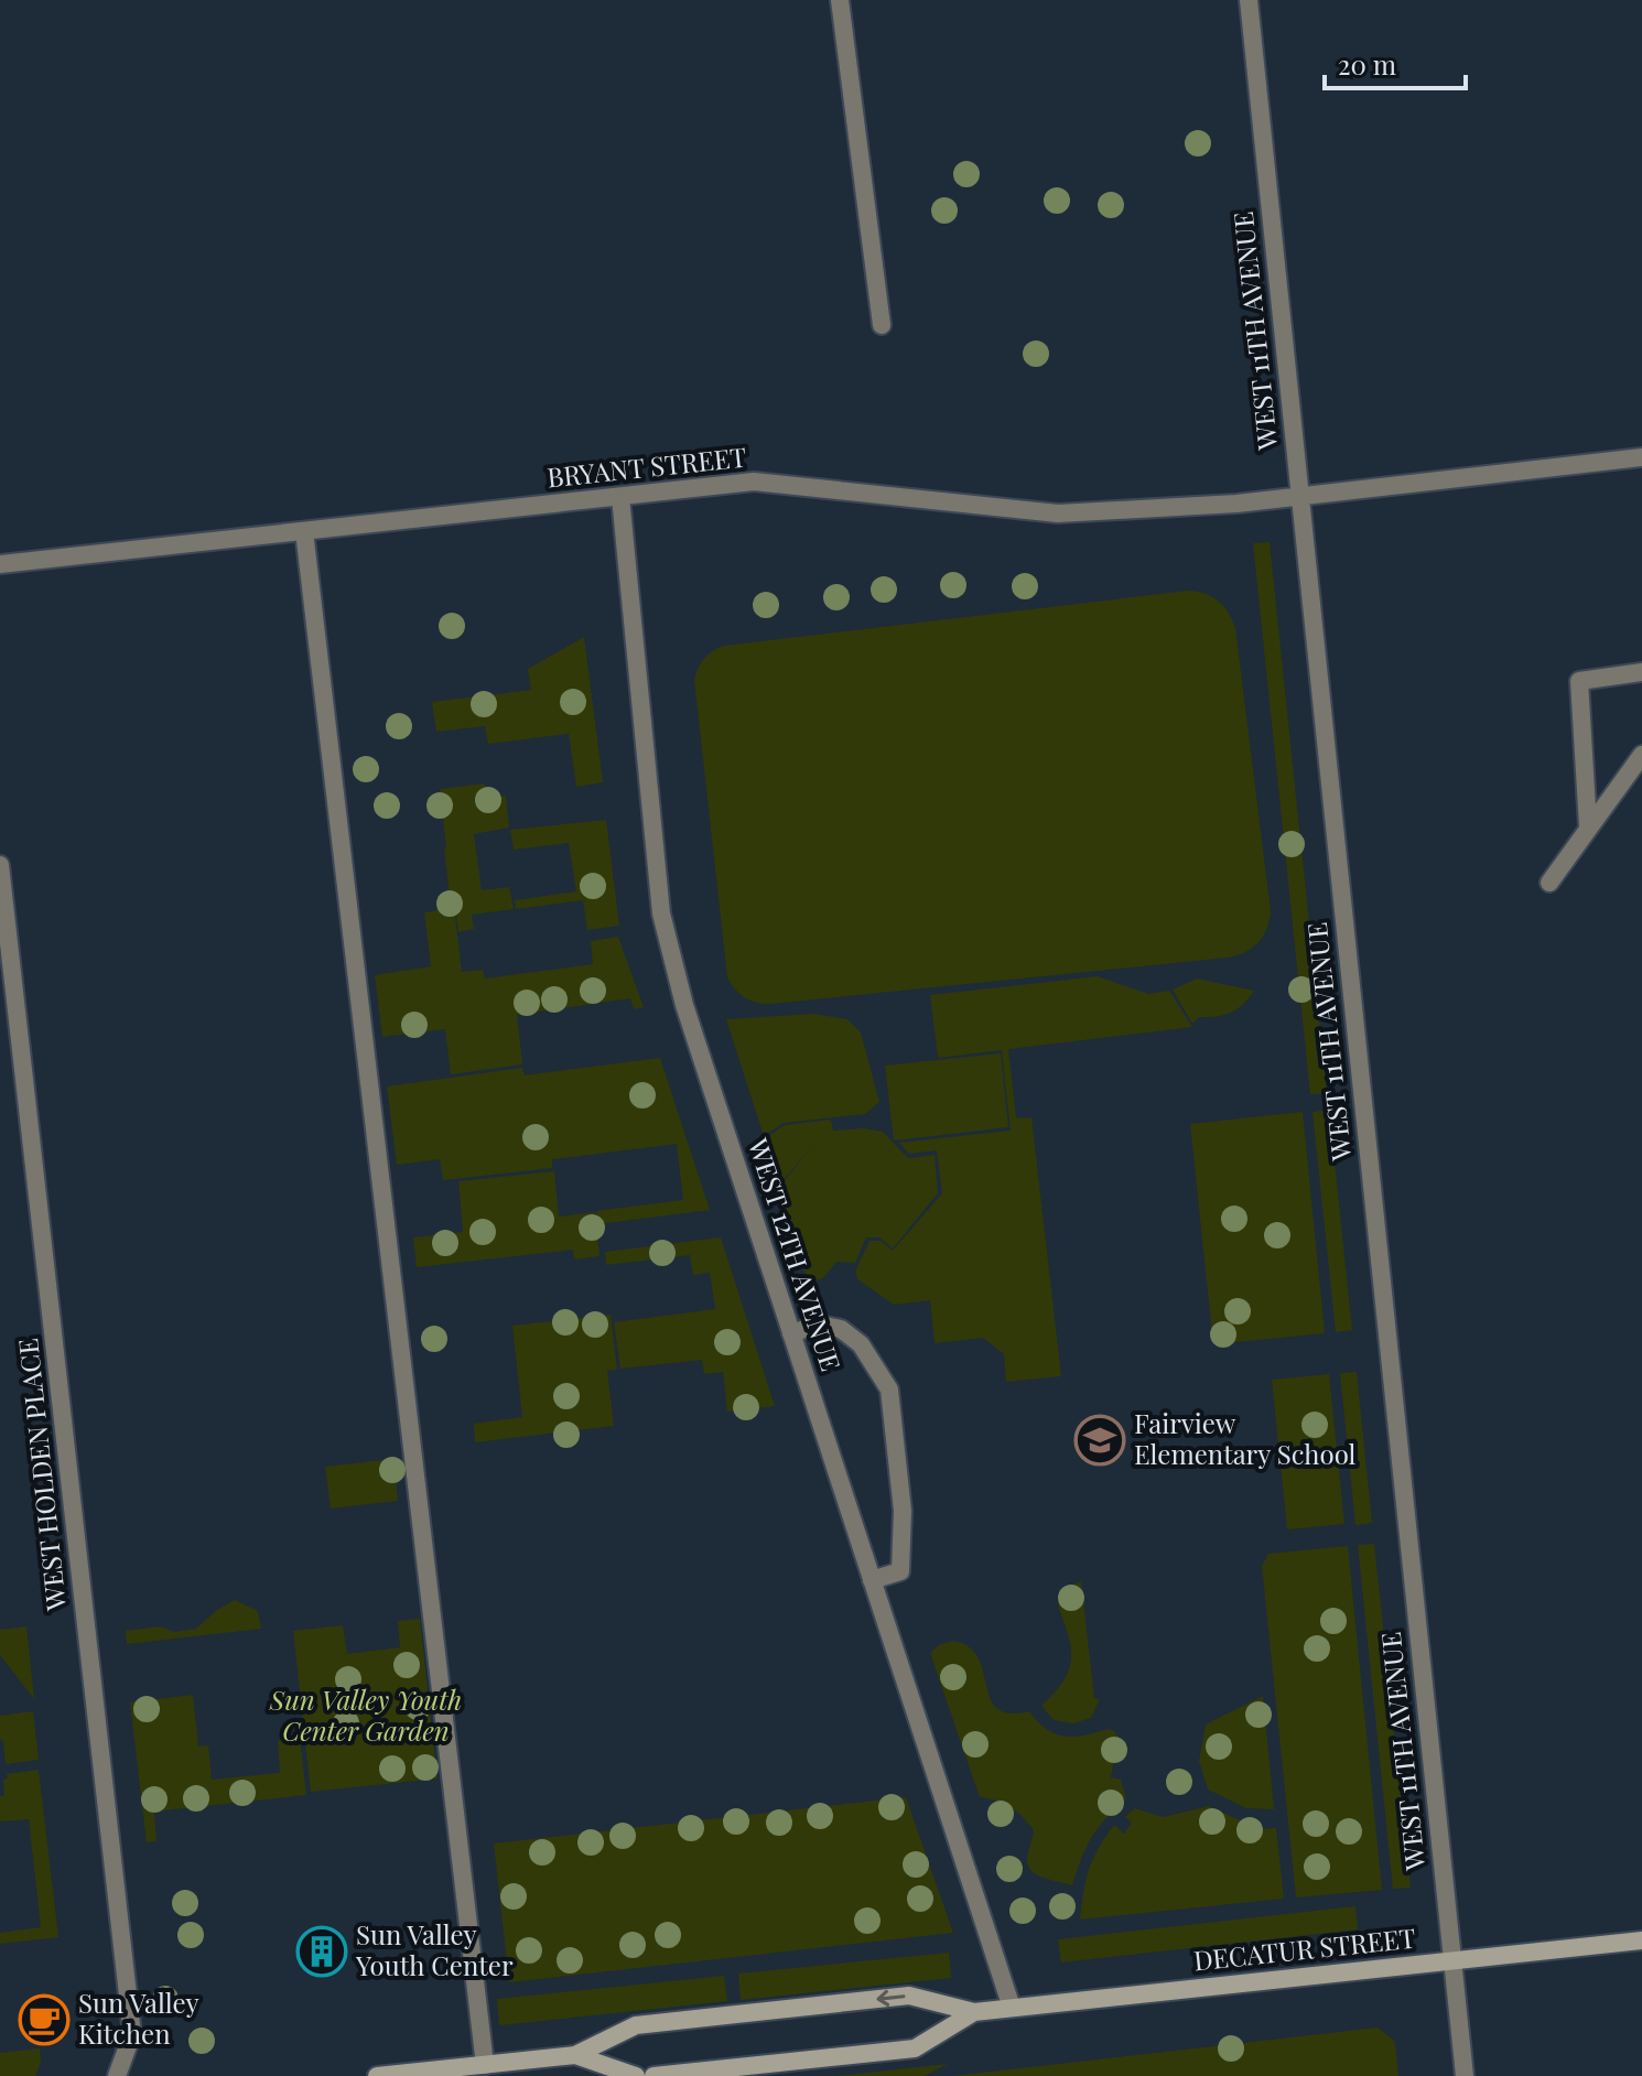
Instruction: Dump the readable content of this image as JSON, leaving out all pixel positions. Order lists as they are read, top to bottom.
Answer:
{
  "streets": {
    "street": [
      "WEST 11TH AVENUE",
      "BRYANT STREET",
      "WEST 12TH AVENUE",
      "WEST HOLDEN PLACE",
      "DECATUR STREET"
    ]
  },
  "crossings": [
    ["WEST 11TH AVENUE", "BRYANT STREET"],
    ["WEST 11TH AVENUE", "DECATUR STREET"],
    ["BRYANT STREET", "WEST 12TH AVENUE"],
    ["WEST 12TH AVENUE", "DECATUR STREET"]
  ],
  "parks": ["Sun Valley Youth Center Garden"],
  "places": {
    "school or university": ["Fairview Elementary School"],
    "building": ["Sun Valley Youth Center"],
    "cafe": ["Sun Valley Kitchen"]
  },
  "scale_bar": "20 m"
}
